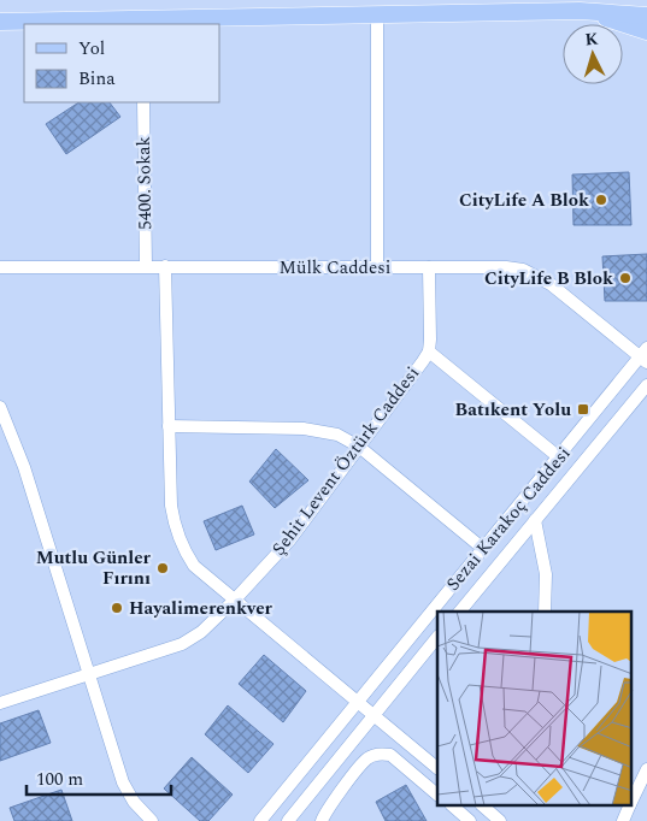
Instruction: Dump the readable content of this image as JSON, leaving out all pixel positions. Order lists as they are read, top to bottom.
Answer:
{
  "streets": {
    "street": [
      "5400. Sokak",
      "Mülk Caddesi",
      "Şehit Levent Öztürk Caddesi",
      "Sezai Karakoç Caddesi"
    ]
  },
  "crossings": [
    ["5400. Sokak", "Mülk Caddesi"],
    ["Mülk Caddesi", "Şehit Levent Öztürk Caddesi"],
    ["Mülk Caddesi", "Sezai Karakoç Caddesi"]
  ],
  "places": {
    "other": [
      "CityLife A Blok",
      "CityLife B Blok",
      "Mutlu Günler Fırını",
      "Hayalimerenkver"
    ],
    "transit": ["Batıkent Yolu"]
  },
  "legend": ["Yol", "Bina"],
  "scale_bar": "100 m",
  "north": "top"
}
